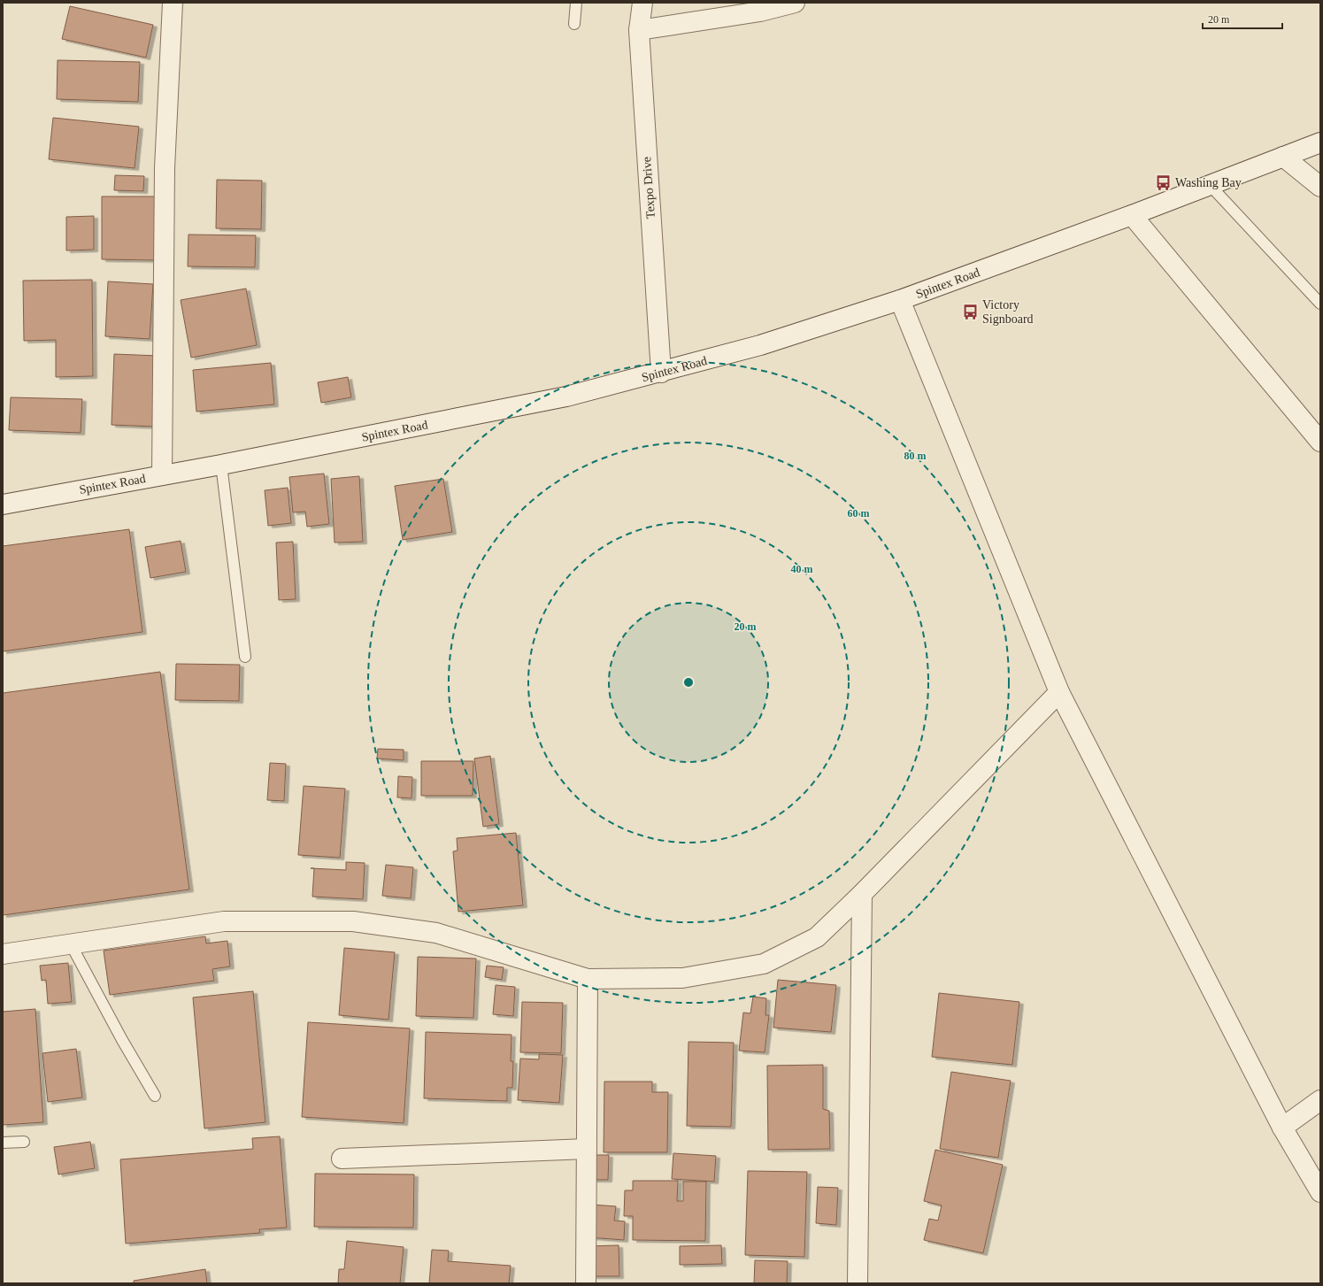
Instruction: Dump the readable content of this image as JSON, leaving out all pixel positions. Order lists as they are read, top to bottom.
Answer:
{
  "streets": {
    "street": ["Texpo Drive", "Spintex Road"]
  },
  "crossings": [
    ["Texpo Drive", "Spintex Road"]
  ],
  "places": {
    "bus stop": ["Washing Bay", "Victory Signboard"]
  },
  "scale_bar": "20 m",
  "rings": [
    "80 m",
    "60 m",
    "40 m",
    "20 m"
  ]
}
